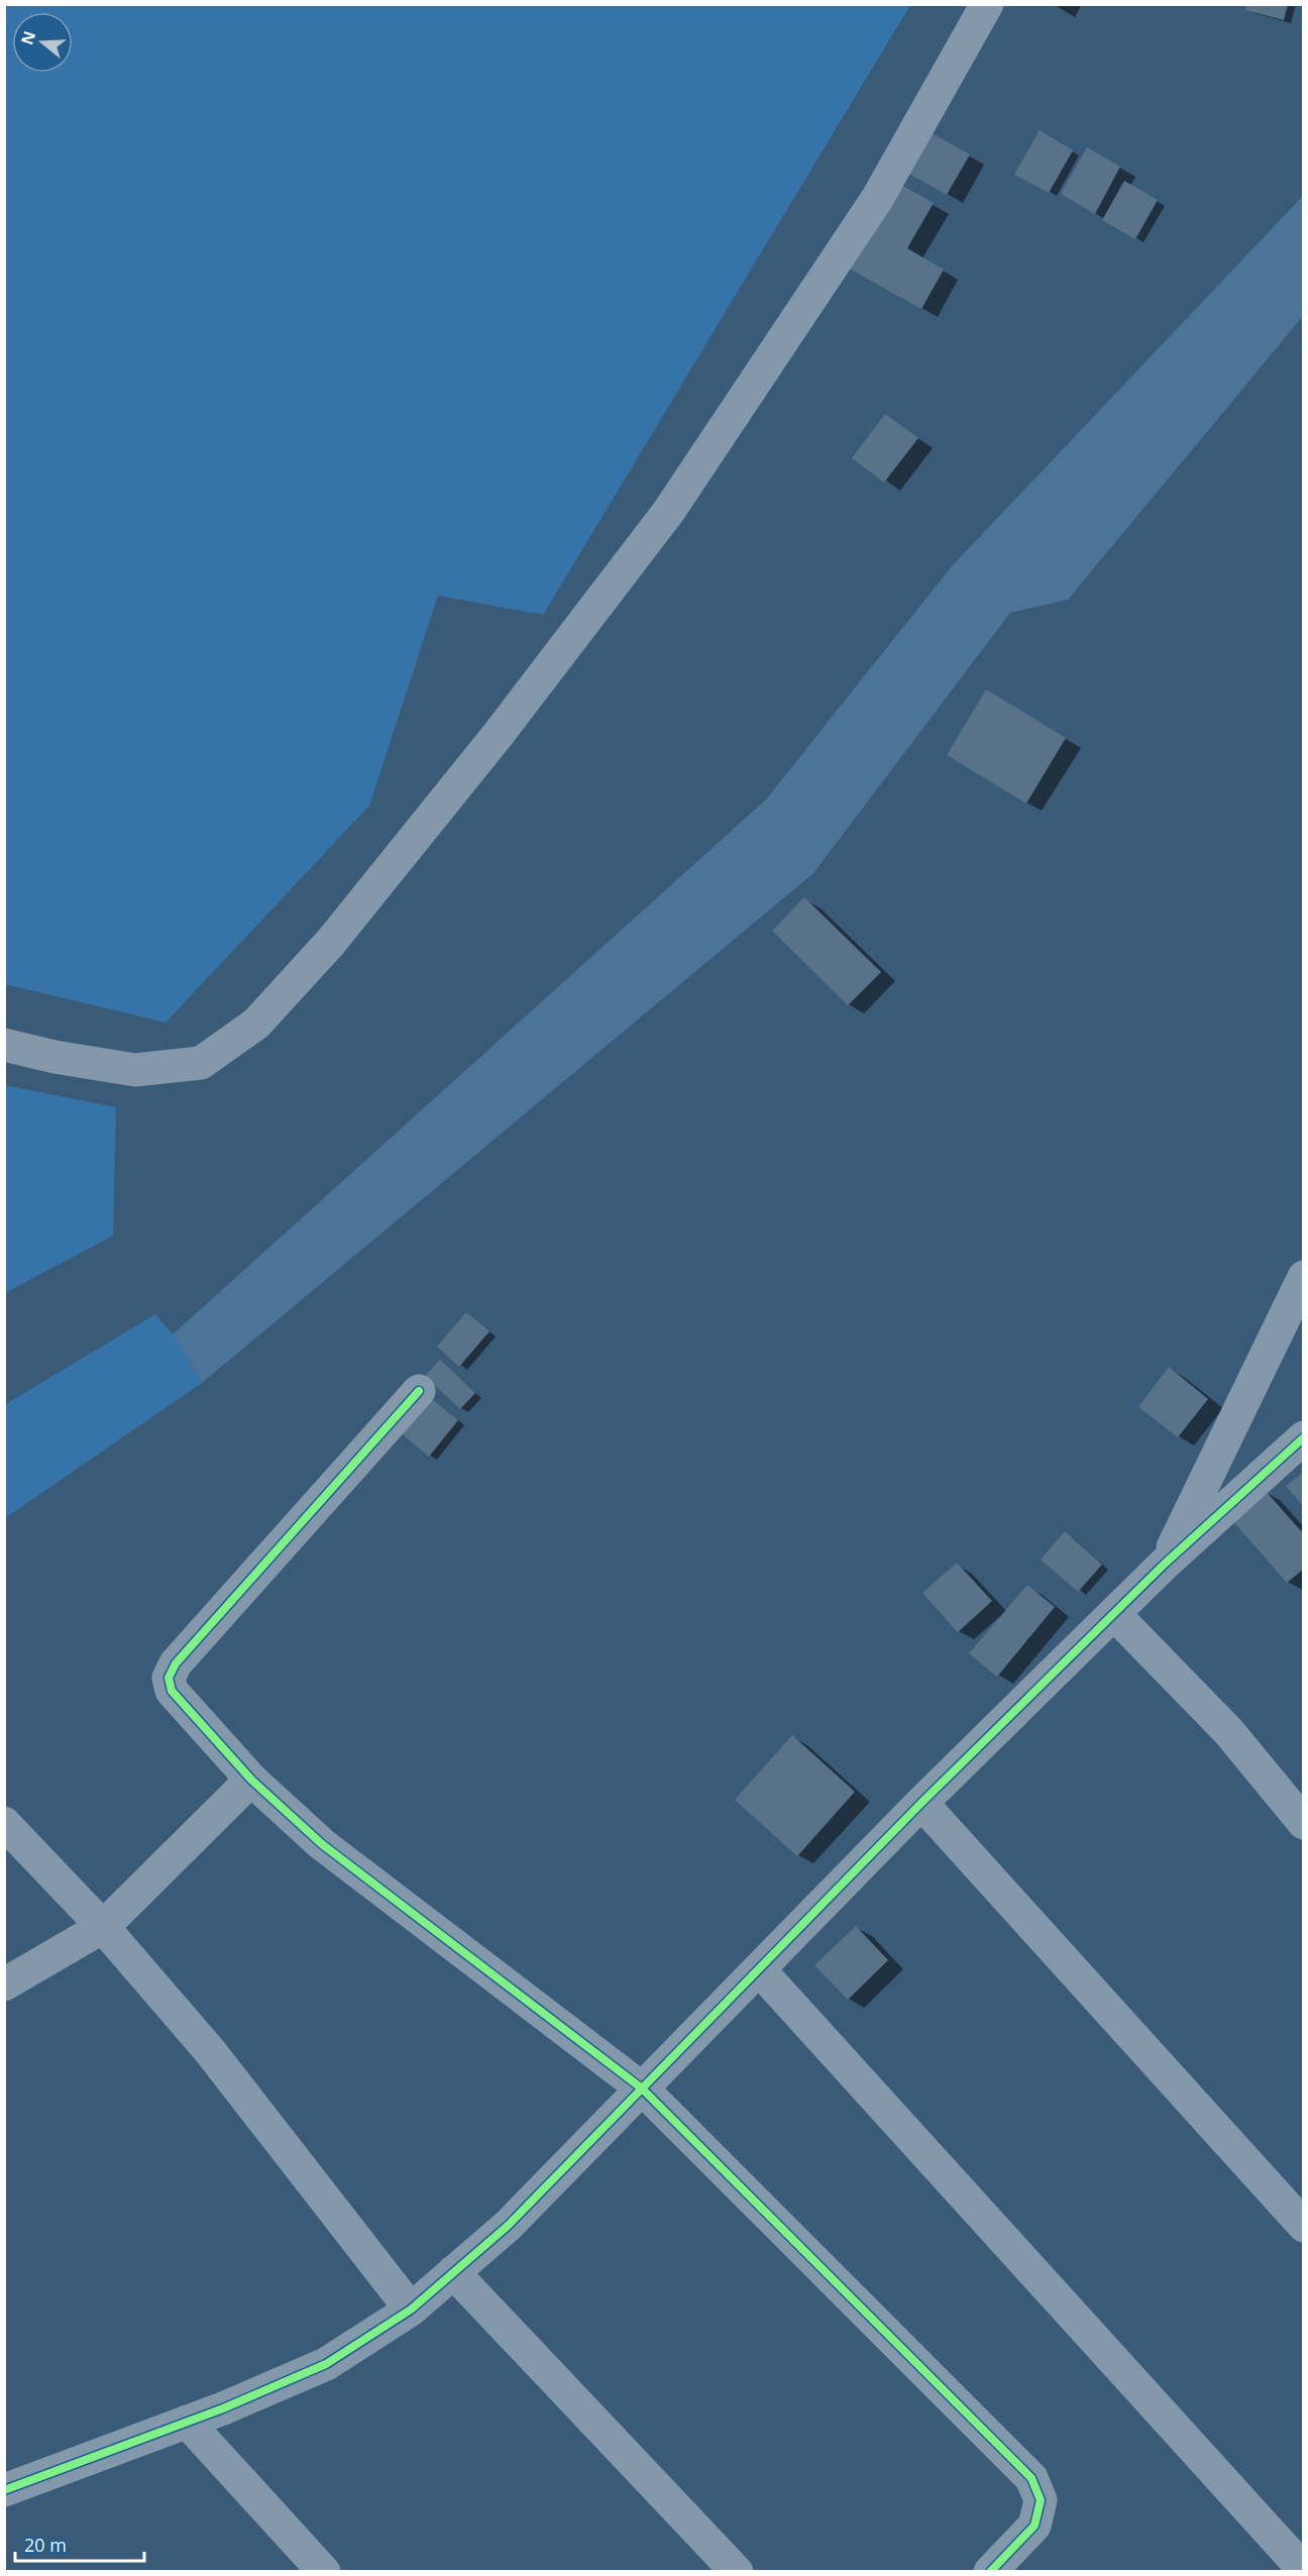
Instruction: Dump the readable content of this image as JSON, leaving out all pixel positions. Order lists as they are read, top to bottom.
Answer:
{
  "scale_bar": "20 m",
  "north": "left"
}
